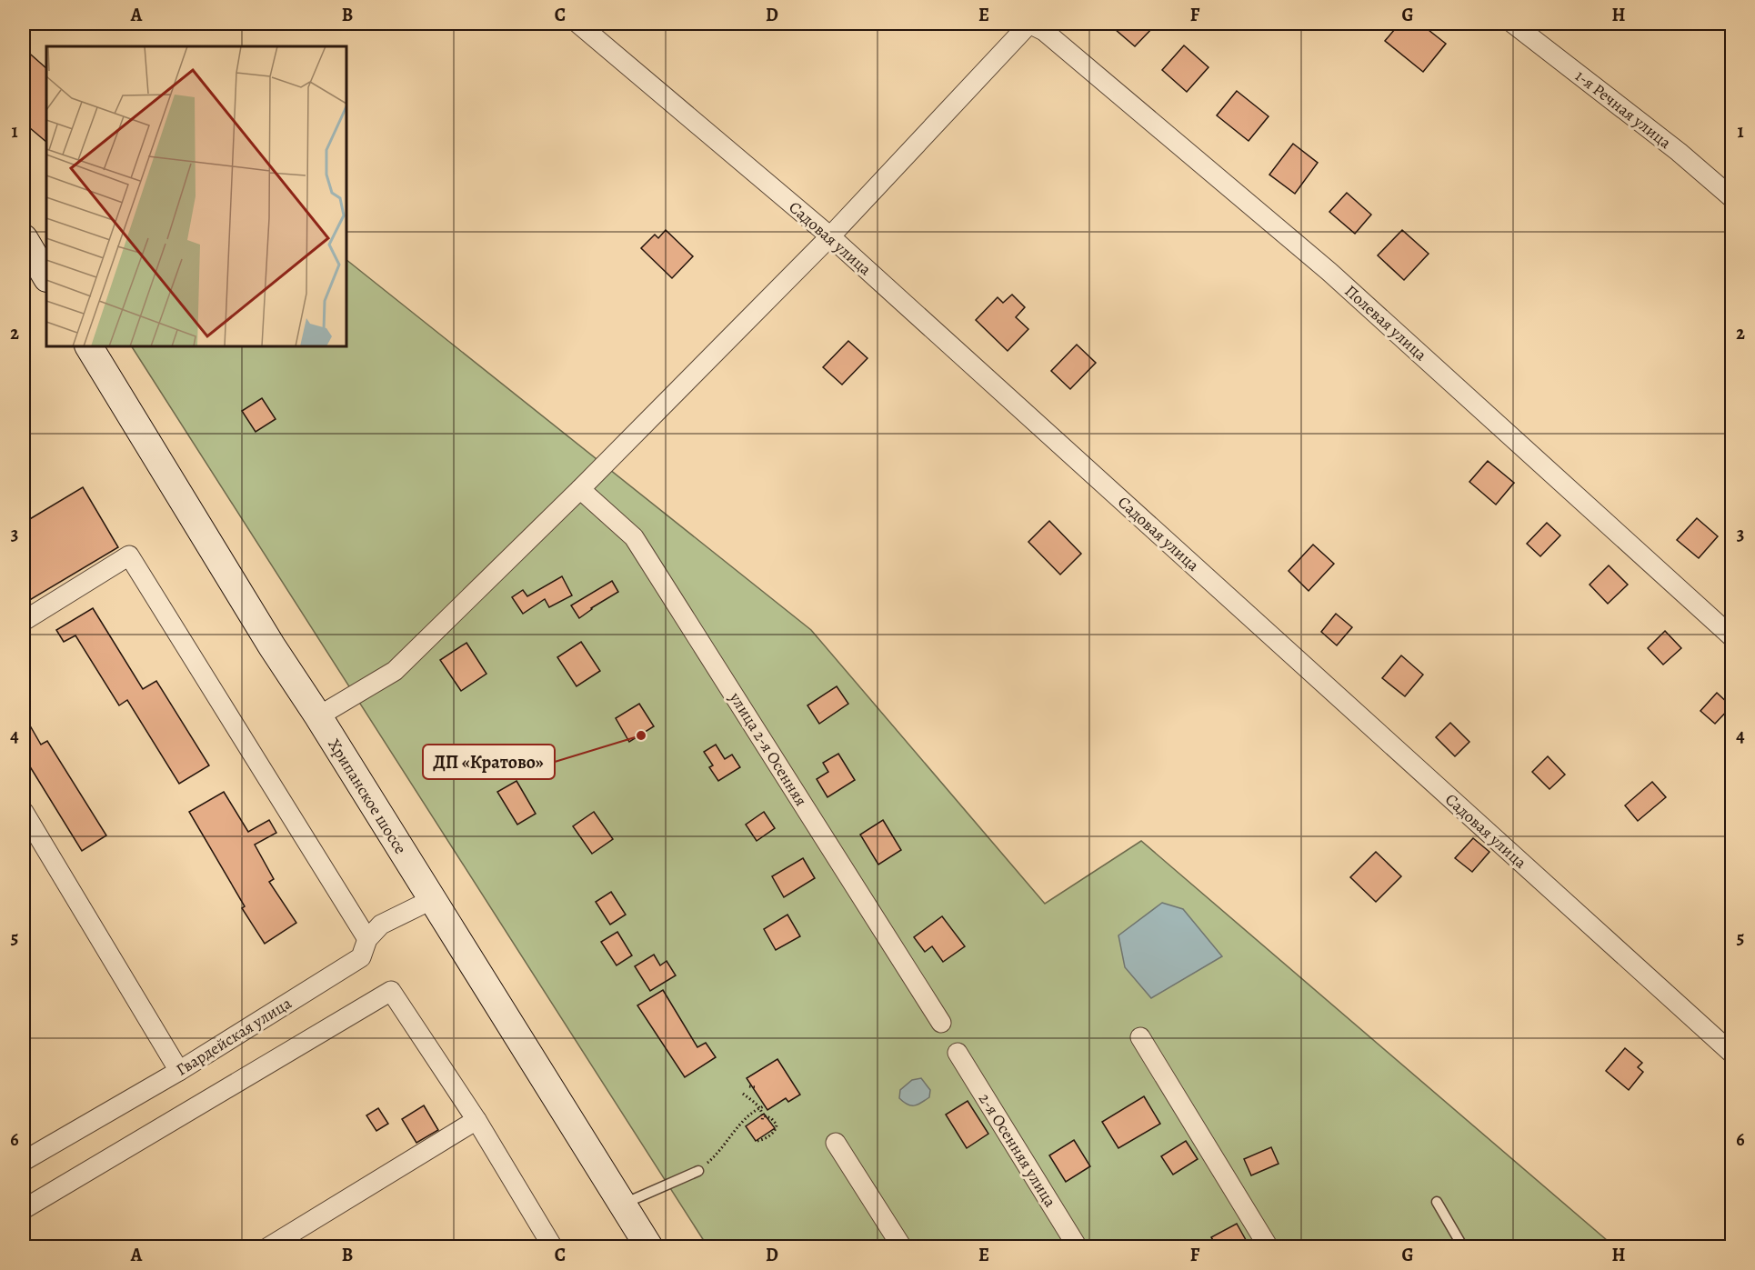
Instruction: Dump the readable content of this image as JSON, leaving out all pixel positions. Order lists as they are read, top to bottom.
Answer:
{
  "streets": {
    "main road": ["Хрипанское шоссе"],
    "street": [
      "1-я Речная улица",
      "Садовая улица",
      "Полевая улица",
      "улица 2-я Осенняя",
      "Гвардейская улица",
      "2-я Осенняя улица"
    ]
  },
  "crossings": [
    ["Хрипанское шоссе", "Гвардейская улица"]
  ],
  "places": ["ДП «Кратово»"],
  "grid": {
    "columns": [
      "A",
      "B",
      "C",
      "D",
      "E",
      "F",
      "G",
      "H"
    ],
    "rows": [
      "1",
      "2",
      "3",
      "4",
      "5",
      "6"
    ]
  }
}
